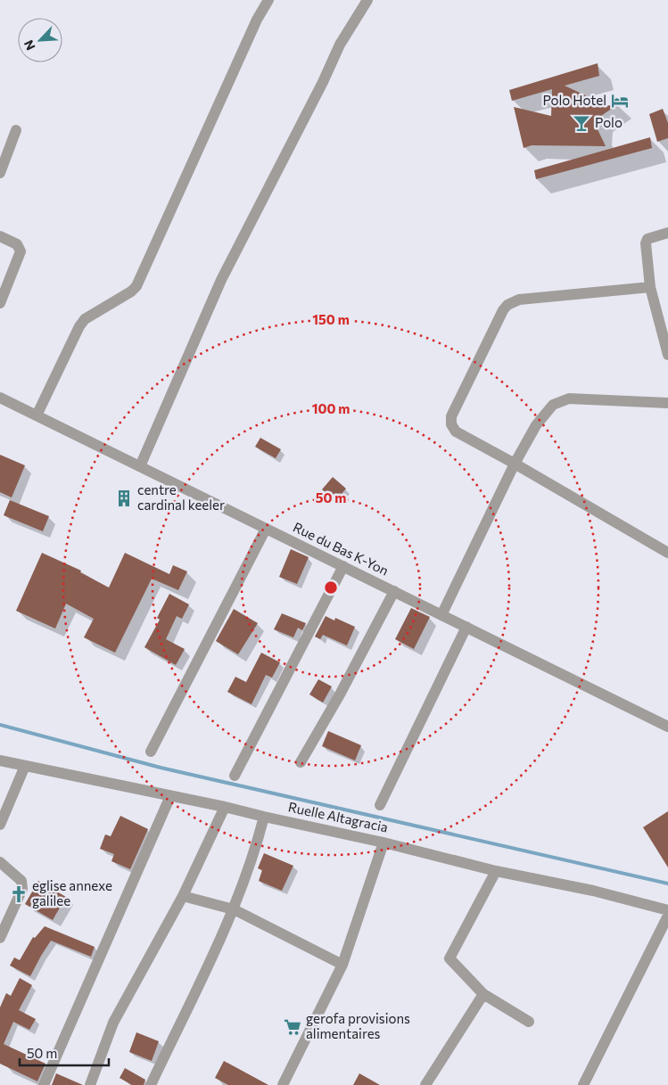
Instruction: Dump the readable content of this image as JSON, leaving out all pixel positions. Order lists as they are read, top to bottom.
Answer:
{
  "streets": {
    "street": ["Rue du Bas K-Yon", "Ruelle Altagracia"]
  },
  "places": {
    "hotel": ["Polo Hotel"],
    "bar": ["Polo"],
    "building": ["centre cardinal keeler"],
    "church": ["eglise annexe galilee"],
    "supermarket": ["gerofa provisions alimentaires"]
  },
  "scale_bar": "50 m",
  "north": "bottom left",
  "rings": ["150 m", "100 m", "50 m"]
}
